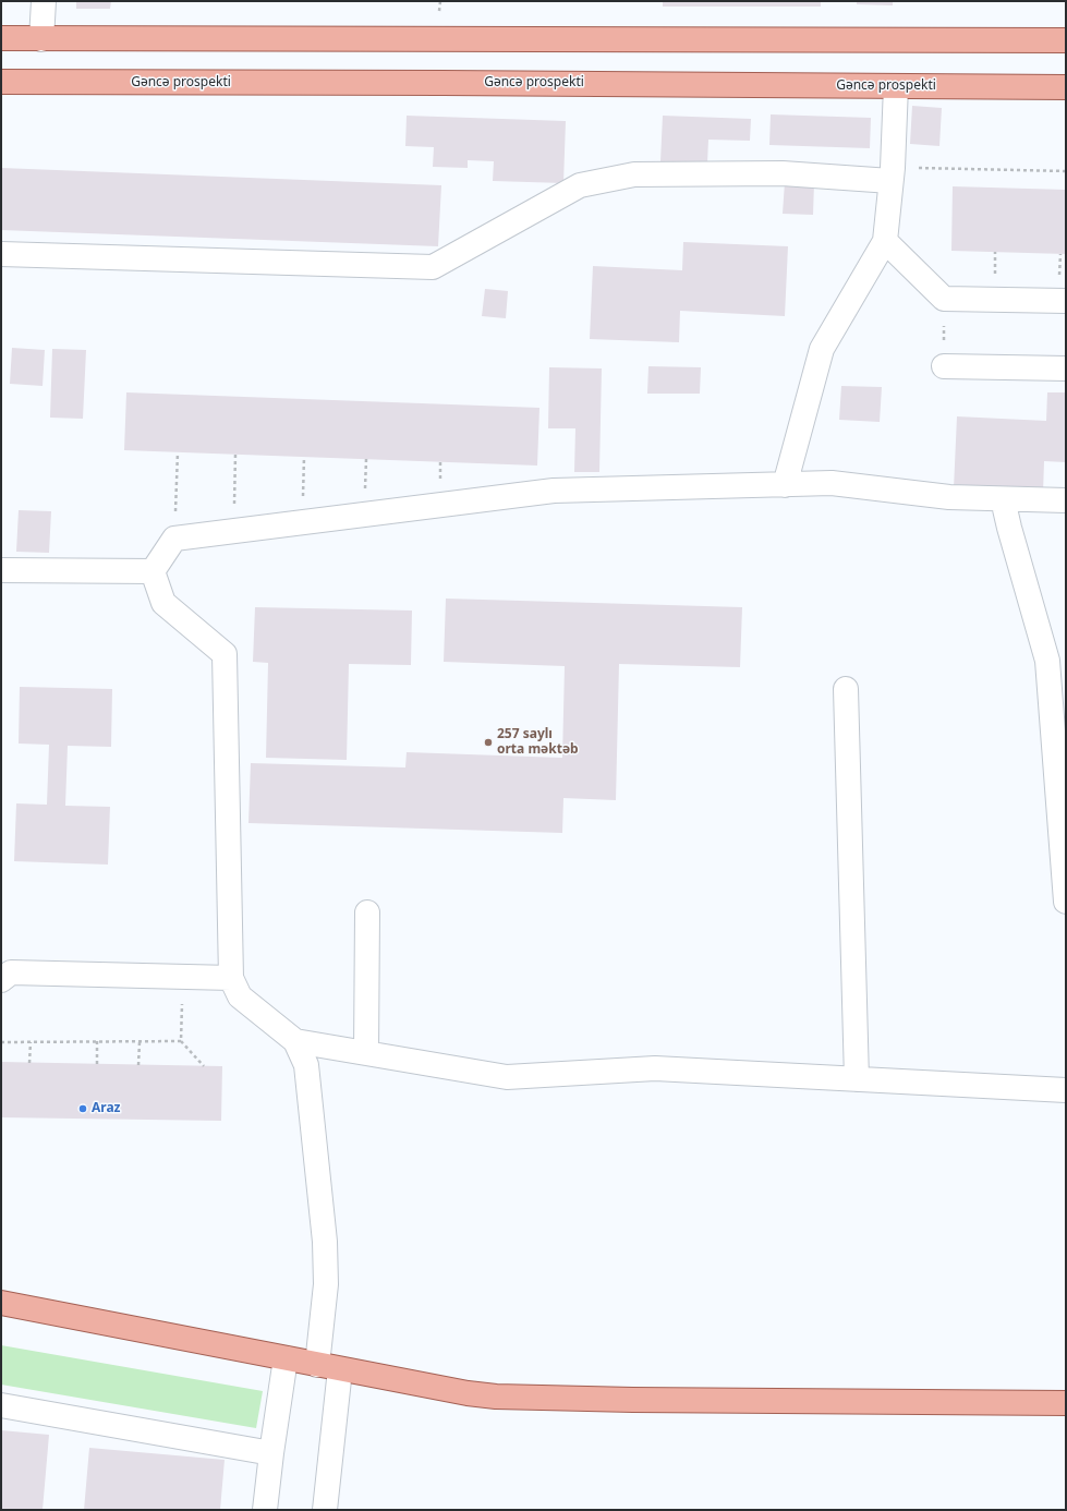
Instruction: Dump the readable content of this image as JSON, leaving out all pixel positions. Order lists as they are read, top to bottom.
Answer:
{
  "streets": {
    "main road": ["Gəncə prospekti"]
  },
  "places": ["257 saylı orta məktəb", "Araz"]
}
